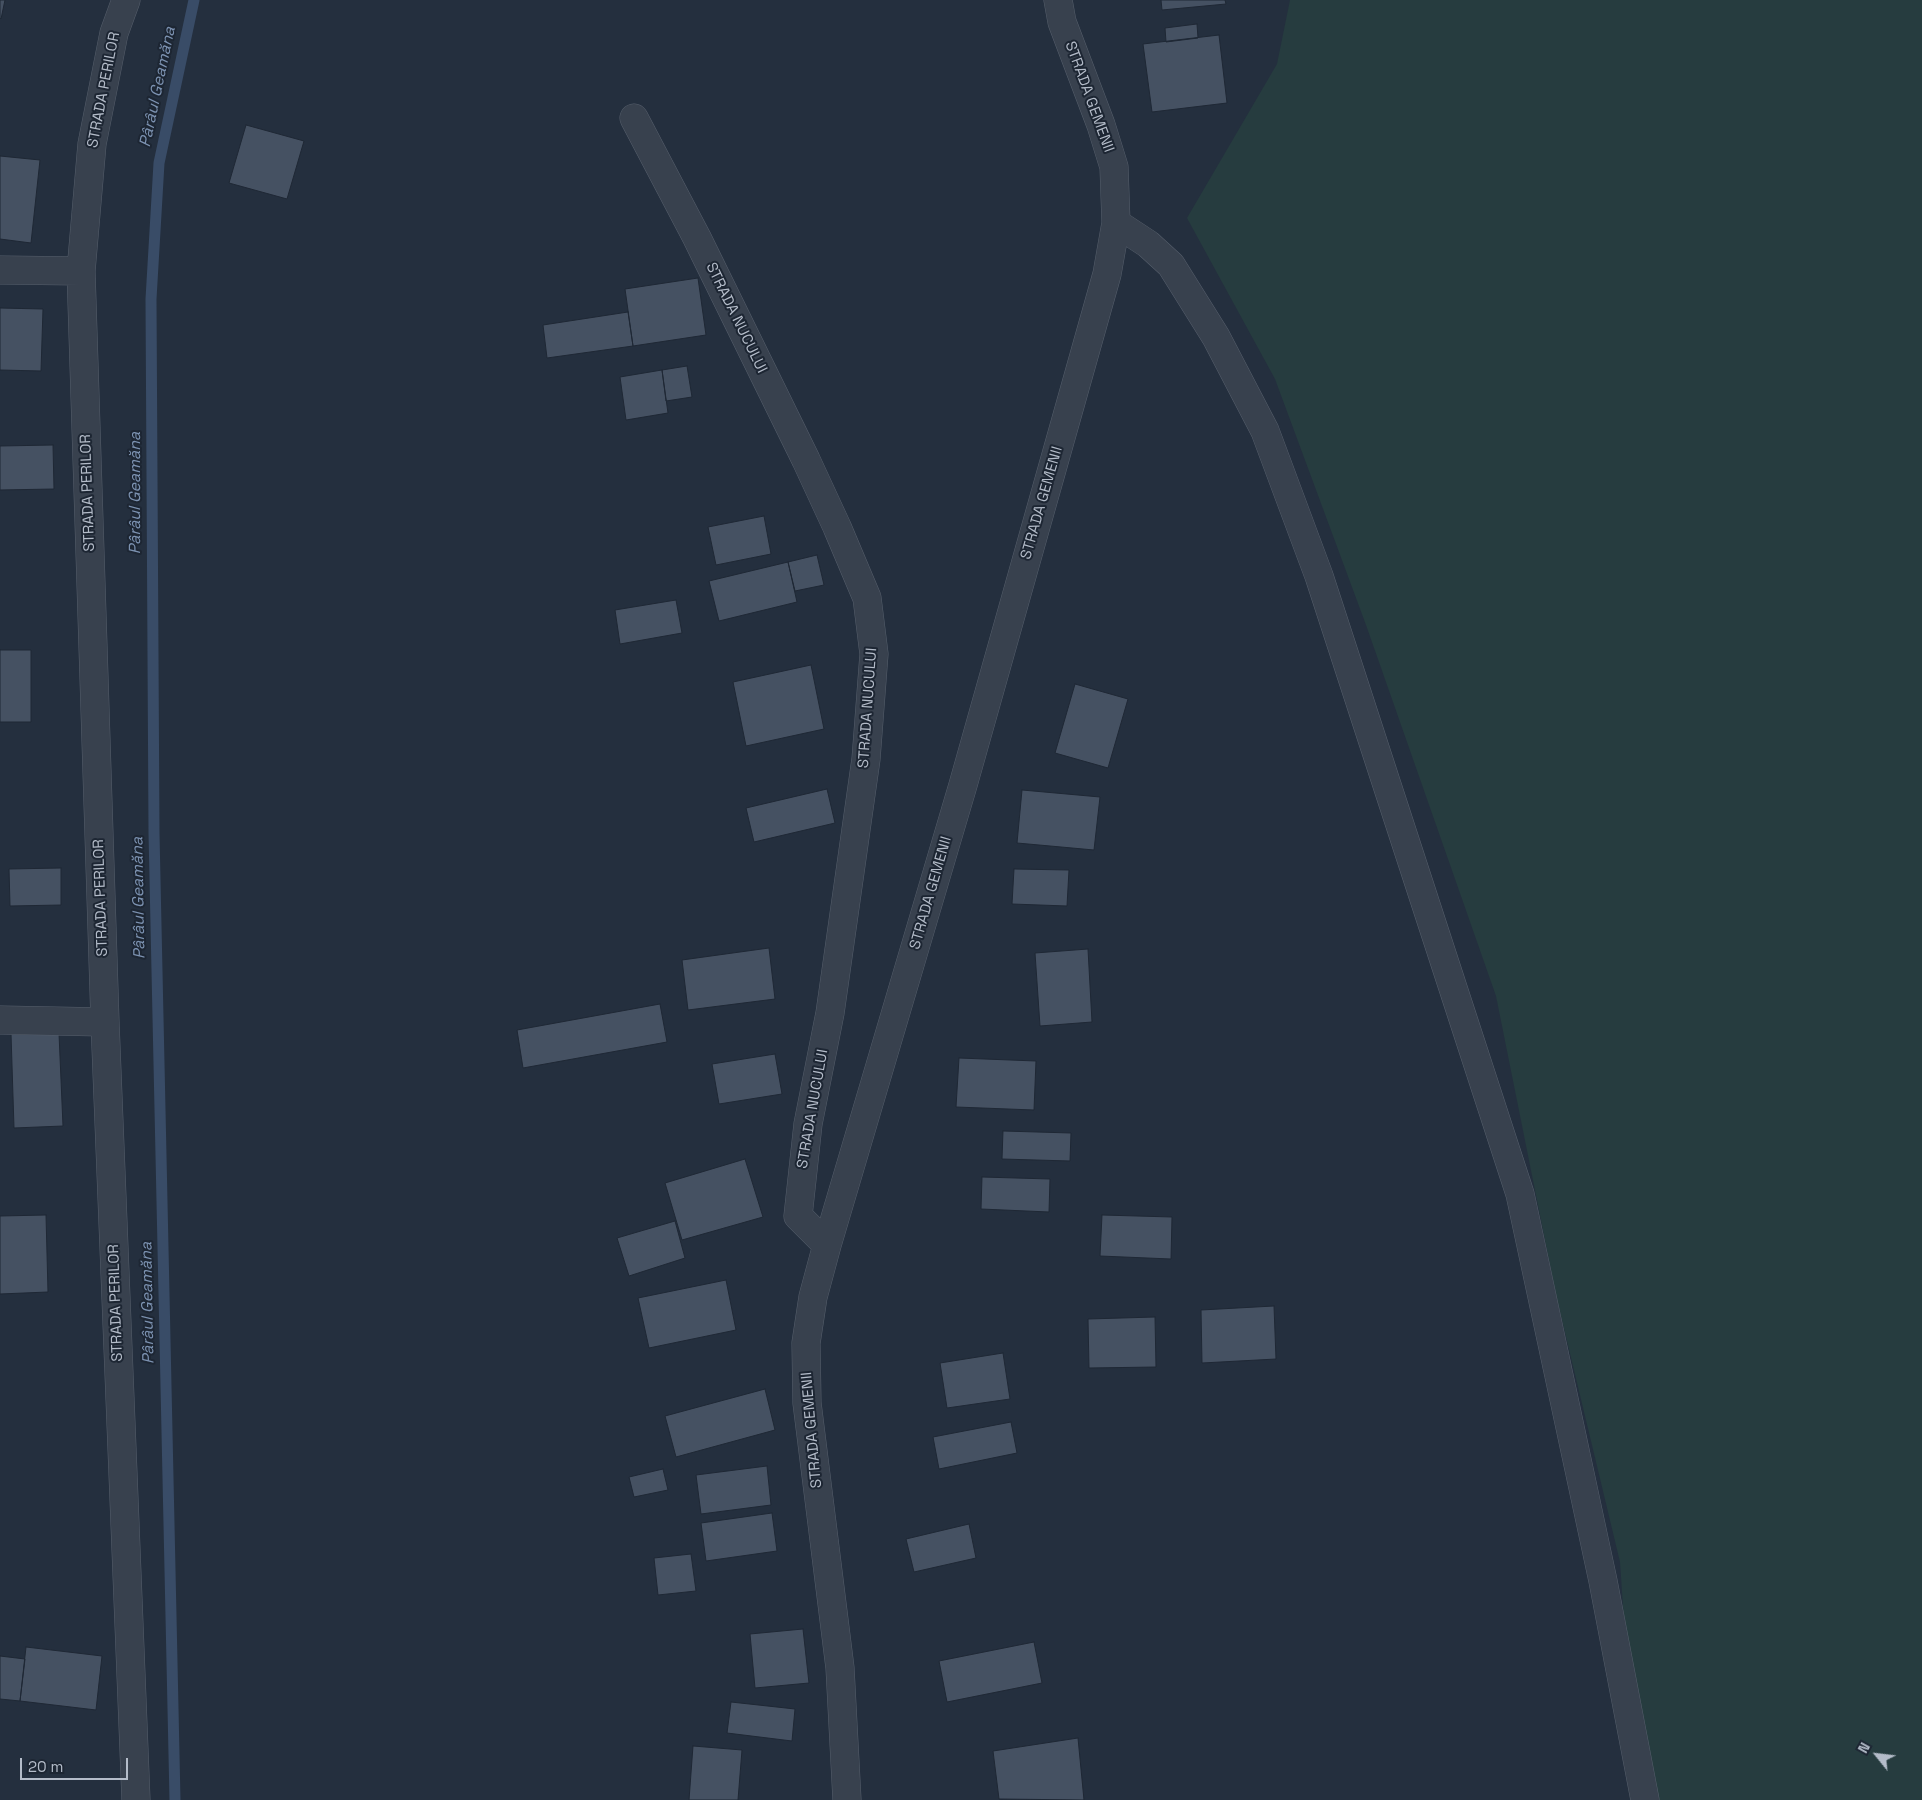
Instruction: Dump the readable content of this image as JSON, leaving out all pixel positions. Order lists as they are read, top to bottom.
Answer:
{
  "streets": {
    "street": ["STRADA PERILOR", "STRADA GEMENII", "STRADA NUCULUI"]
  },
  "crossings": [
    ["STRADA GEMENII", "STRADA NUCULUI"]
  ],
  "water": ["Pârâul Geamăna"],
  "scale_bar": "20 m",
  "north": "top left"
}
